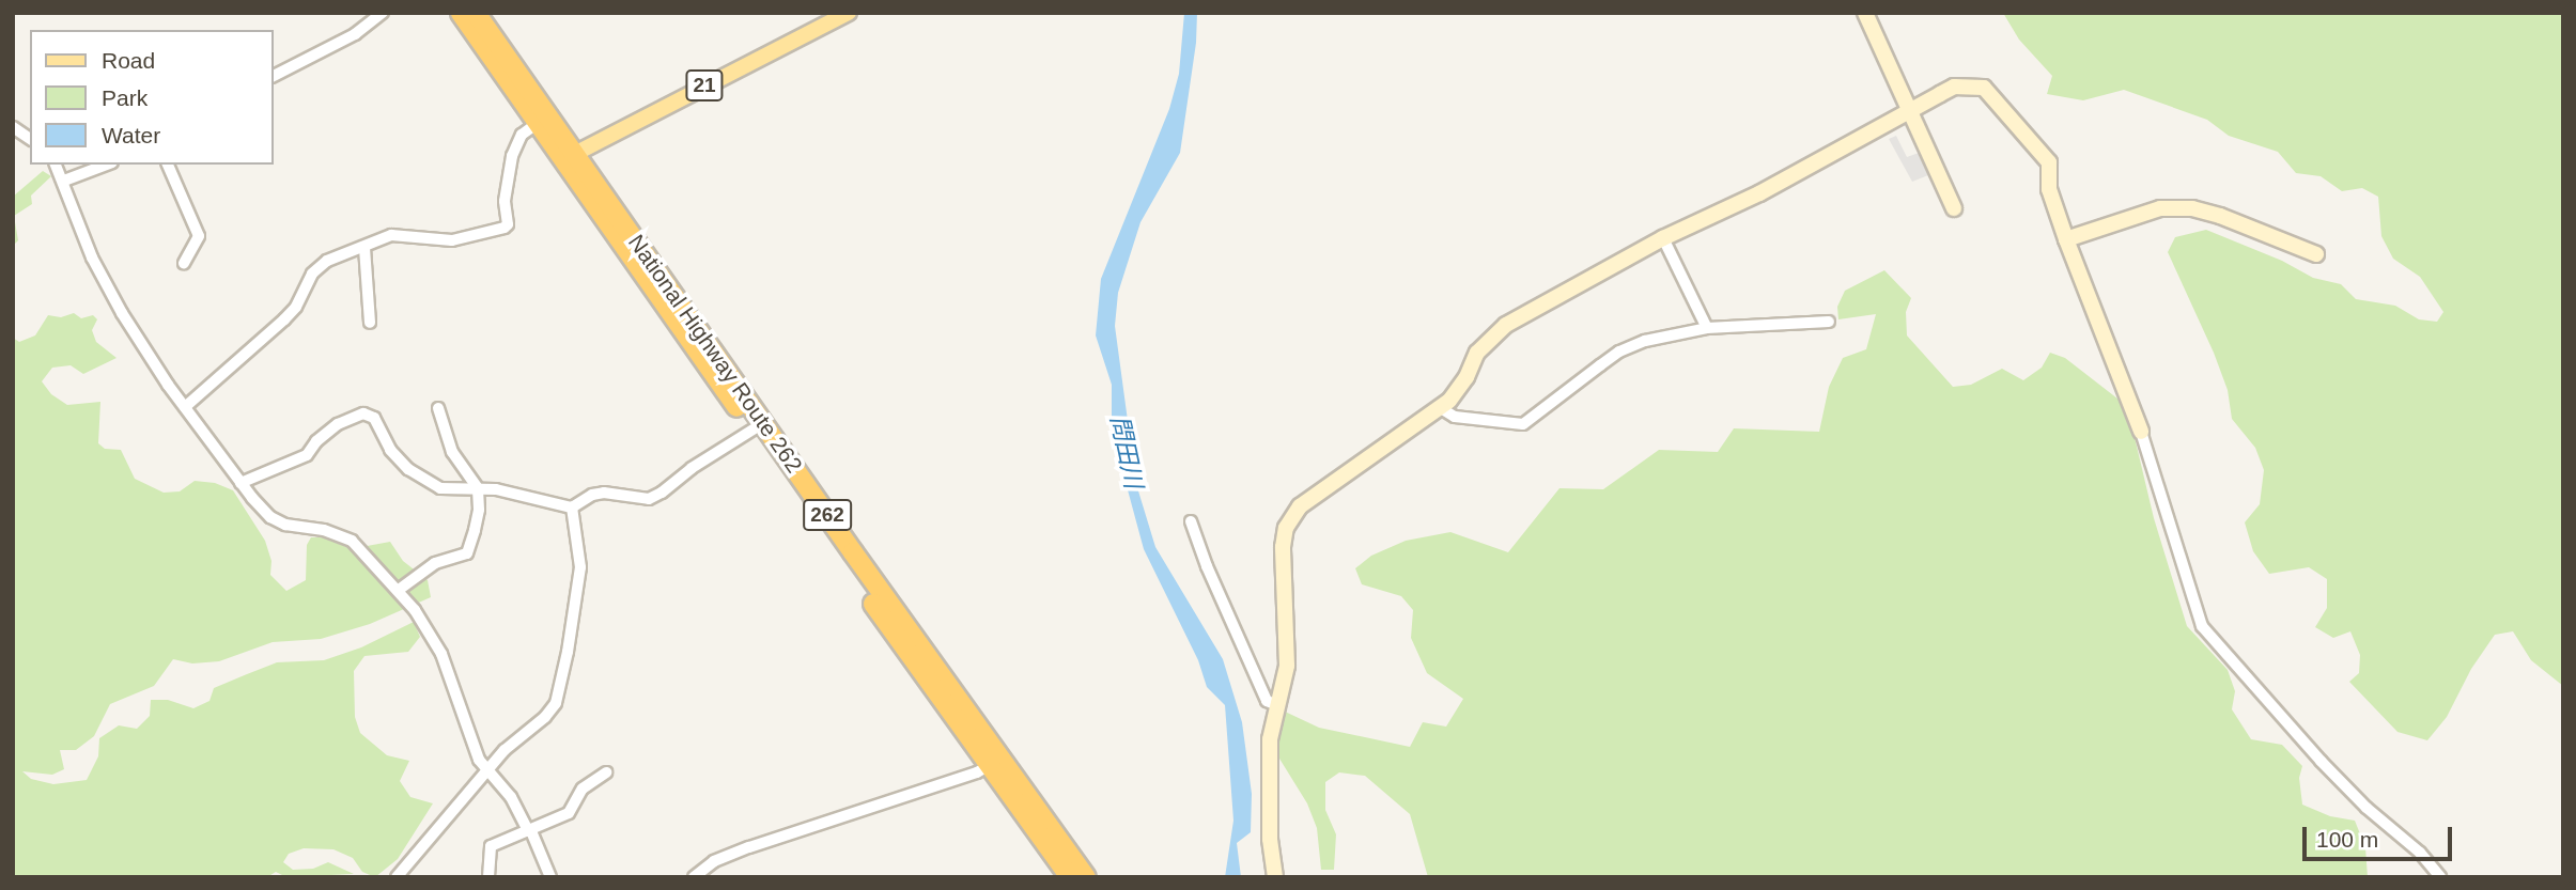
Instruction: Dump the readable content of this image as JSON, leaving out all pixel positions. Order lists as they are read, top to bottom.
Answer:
{
  "streets": {
    "highway": ["National Highway Route 262", "262"],
    "main road": ["21"]
  },
  "crossings": [
    ["21", "National Highway Route 262"]
  ],
  "water": ["問田川"],
  "legend": ["Road", "Park", "Water"],
  "scale_bar": "100 m"
}
